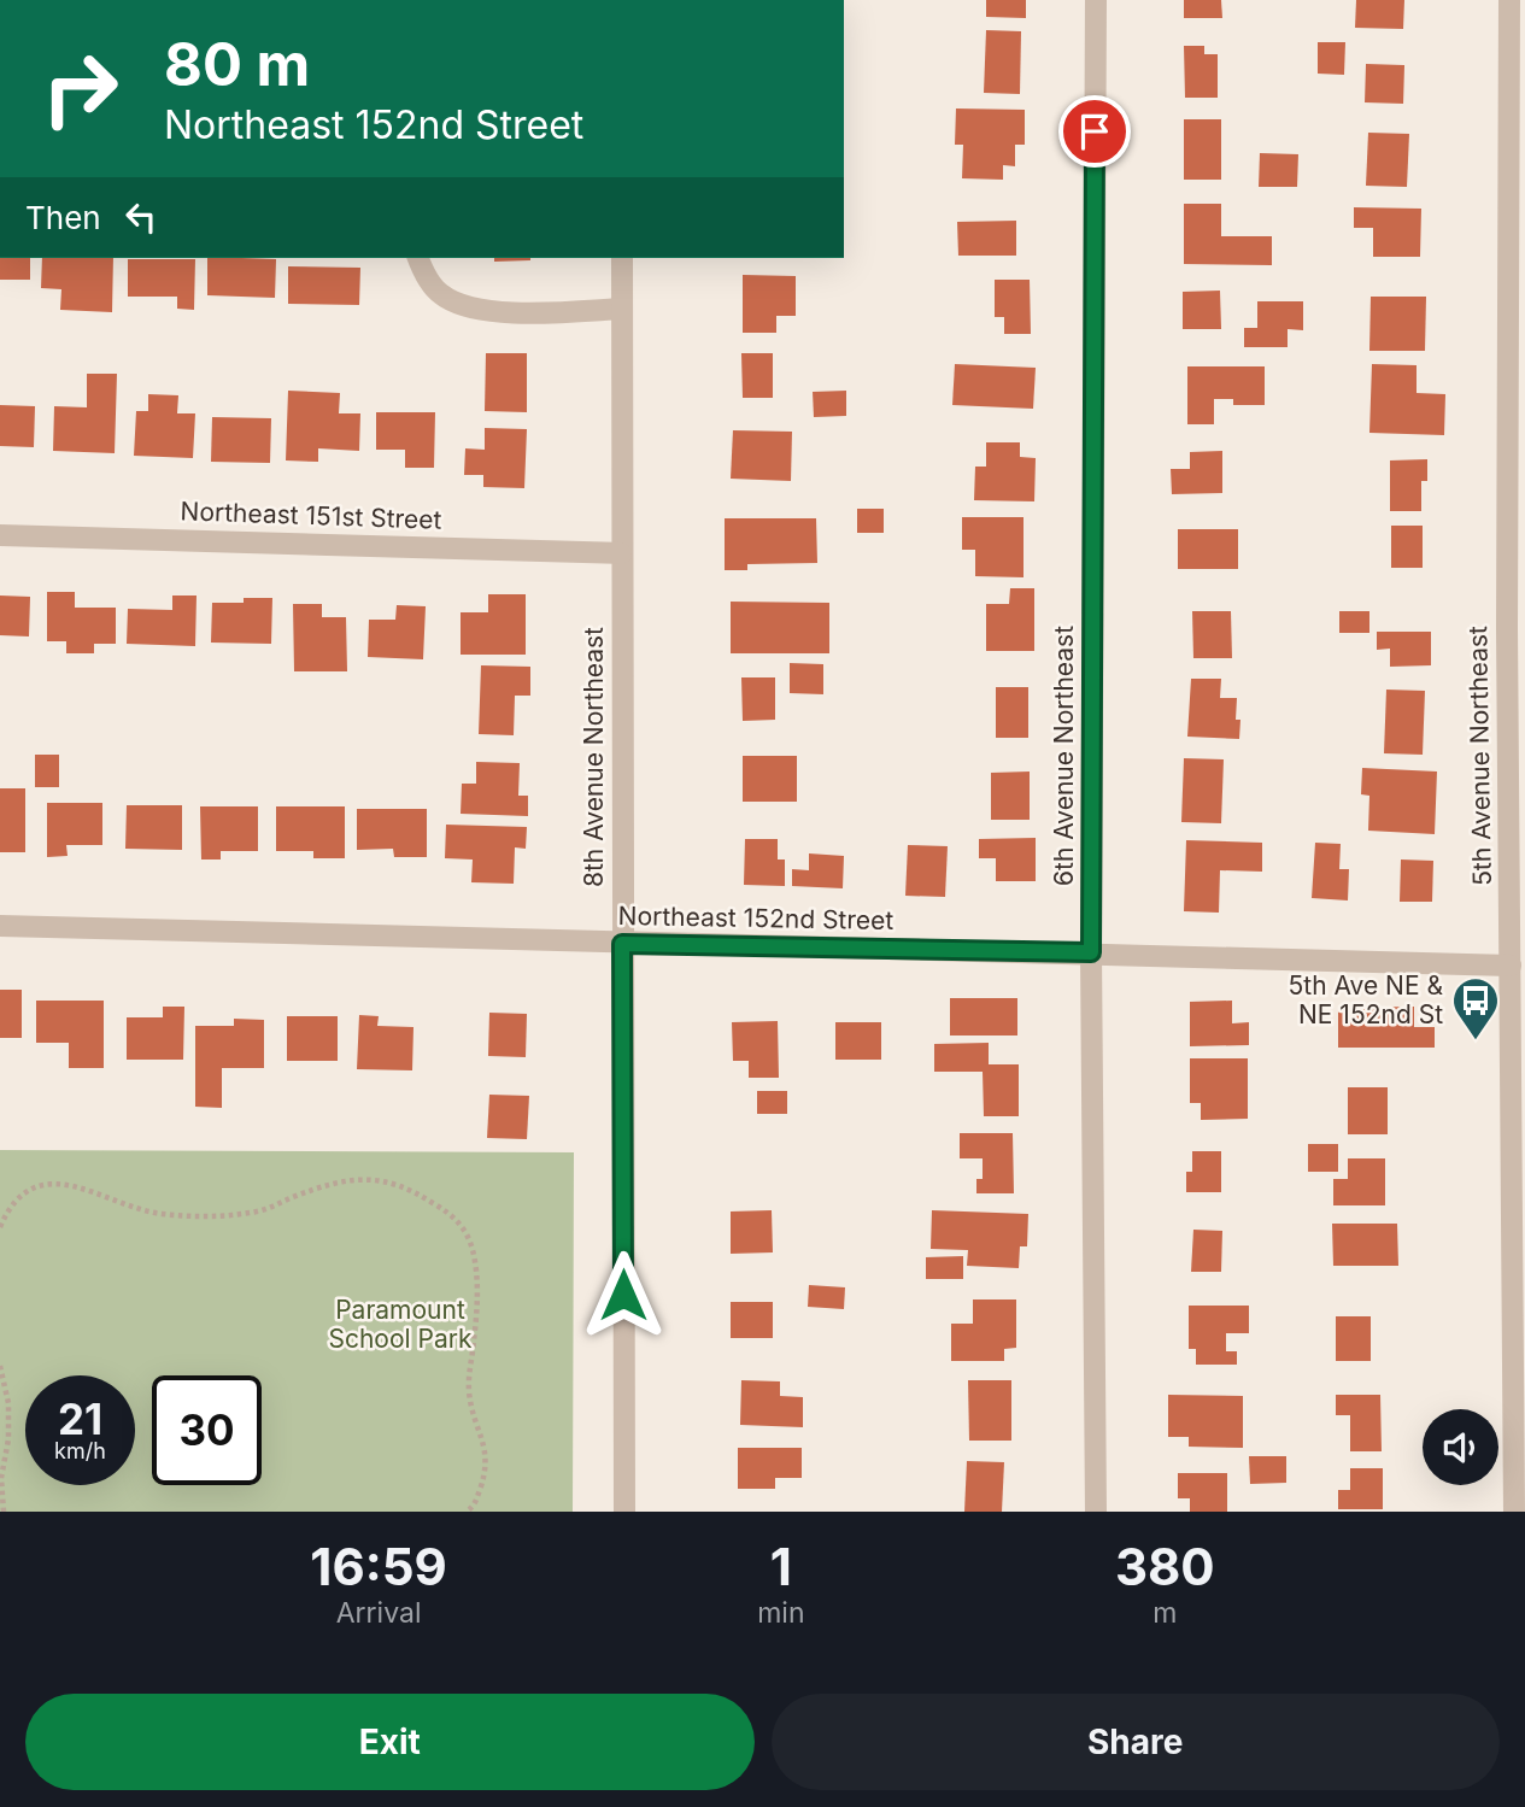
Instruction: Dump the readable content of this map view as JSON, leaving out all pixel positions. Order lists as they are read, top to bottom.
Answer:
{
  "streets": {
    "street": [
      "Northeast 151st Street",
      "6th Avenue Northeast",
      "5th Avenue Northeast",
      "8th Avenue Northeast",
      "Northeast 152nd Street"
    ]
  },
  "crossings": [
    ["Northeast 151st Street", "8th Avenue Northeast"],
    ["6th Avenue Northeast", "Northeast 152nd Street"],
    ["5th Avenue Northeast", "Northeast 152nd Street"],
    ["8th Avenue Northeast", "Northeast 152nd Street"]
  ],
  "parks": ["Paramount School Park"],
  "places": {
    "bus stop": ["5th Ave NE & NE 152nd St"]
  },
  "page": {
    "turn": ["80 m", "Northeast 152nd Street"],
    "then": "Then",
    "speed": "21 km/h",
    "limit": "30",
    "eta": [
      "16:59",
      "Arrival",
      "1",
      "min",
      "380",
      "m"
    ],
    "buttons": ["Exit", "Share"]
  }
}
